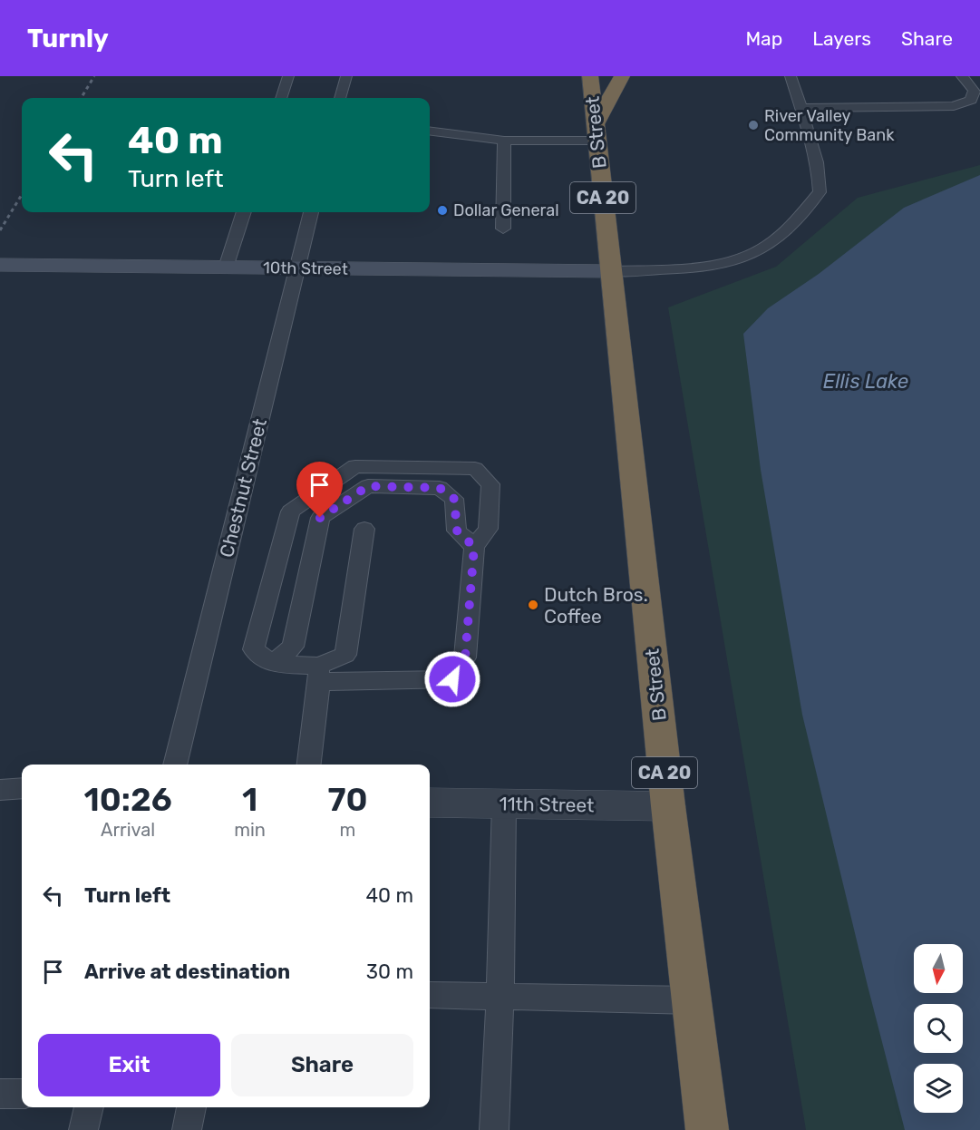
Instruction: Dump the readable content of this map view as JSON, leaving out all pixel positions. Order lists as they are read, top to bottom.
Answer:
{
  "streets": {
    "highway": ["B Street", "CA 20"],
    "street": ["10th Street", "11th Street"],
    "lane": ["Chestnut Street"]
  },
  "crossings": [
    ["B Street", "10th Street"],
    ["B Street", "11th Street"],
    ["10th Street", "Chestnut Street"]
  ],
  "water": ["Ellis Lake"],
  "places": ["River Valley Community Bank", "Dollar General", "Dutch Bros. Coffee"],
  "north": "bottom",
  "page": {
    "header": "Turnly",
    "nav": ["Map", "Layers", "Share"],
    "turn": ["40 m", "Turn left"],
    "eta": [
      "10:26",
      "Arrival",
      "1",
      "min",
      "70",
      "m"
    ],
    "list": [
      {
        "name": "Turn left",
        "value": "40 m"
      },
      {
        "name": "Arrive at destination",
        "value": "30 m"
      }
    ],
    "buttons": ["Exit", "Share"]
  }
}
